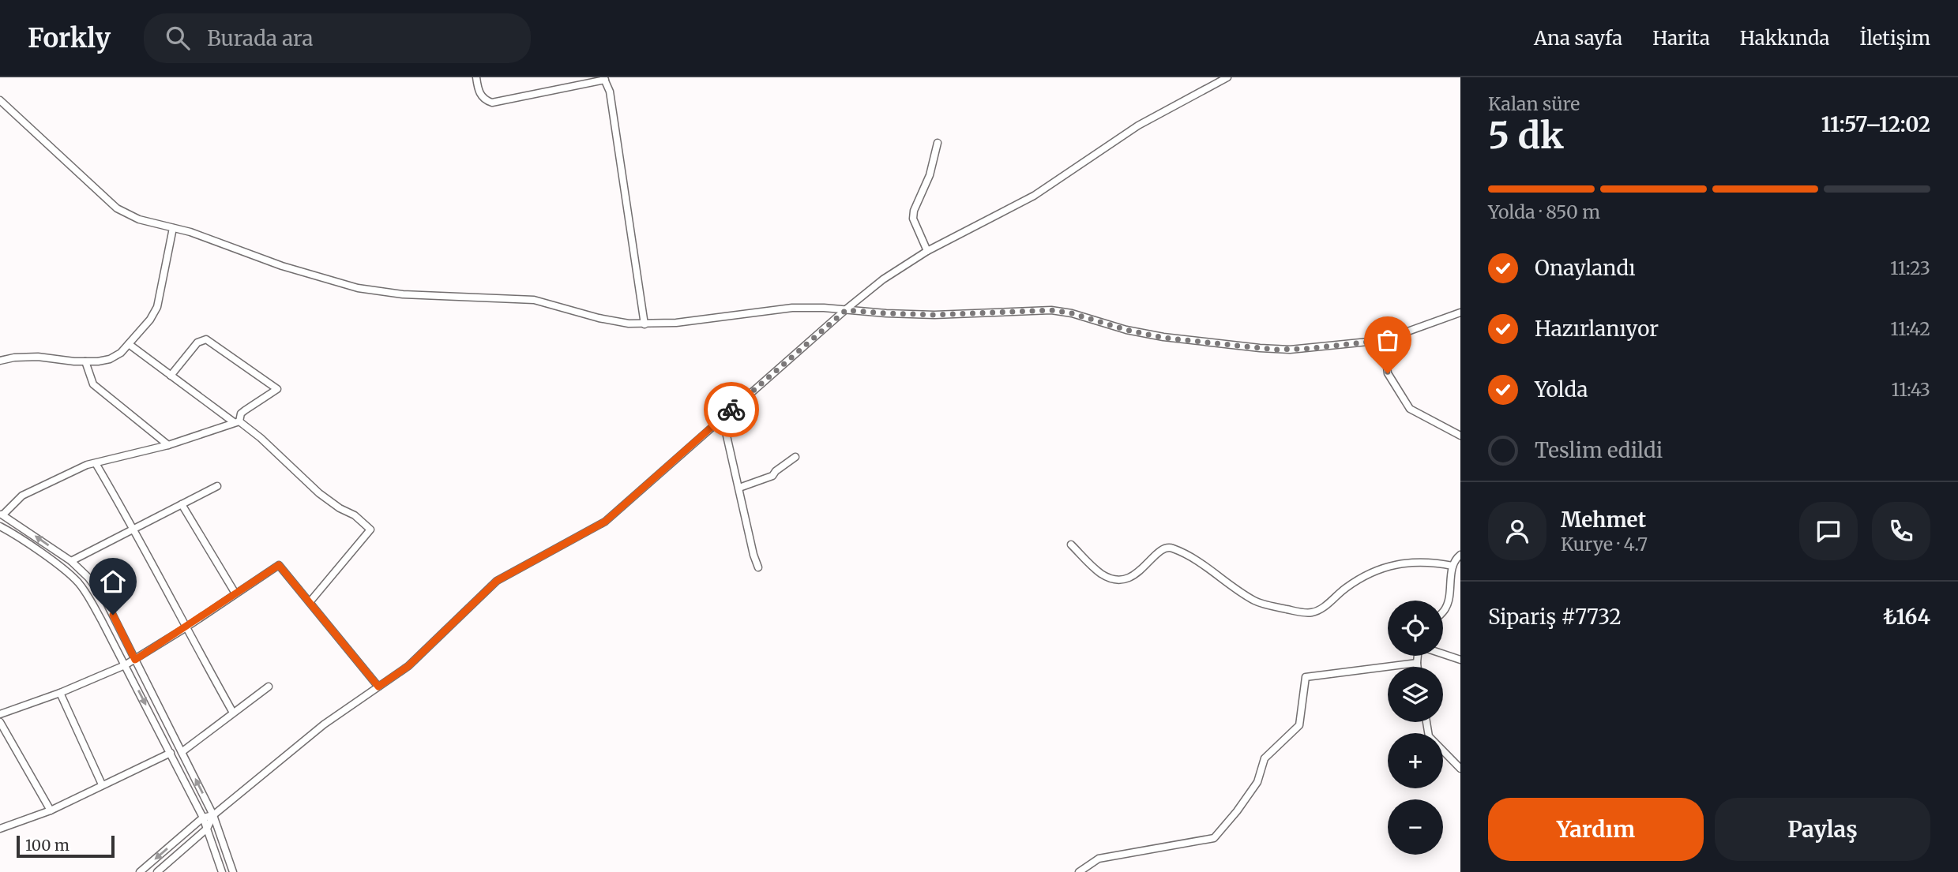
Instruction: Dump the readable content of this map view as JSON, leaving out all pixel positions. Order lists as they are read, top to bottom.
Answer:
{
  "scale_bar": "100 m",
  "page": {
    "header": "Forkly",
    "search": "Burada ara",
    "nav": [
      "Ana sayfa",
      "Harita",
      "Hakkında",
      "İletişim"
    ],
    "heading": ["5 dk", "Kalan süre", "11:57–12:02"],
    "panel": [
      "Mehmet",
      "Kurye · 4.7",
      "Sipariş #7732",
      "₺164"
    ],
    "bar": "Yolda · 850 m",
    "list": [
      ["Onaylandı", "11:23"],
      ["Hazırlanıyor", "11:42"],
      ["Yolda", "11:43"],
      "Teslim edildi"
    ],
    "map_buttons": ["+", "−"],
    "buttons": ["Yardım", "Paylaş"],
    "scale": "100 m"
  }
}
